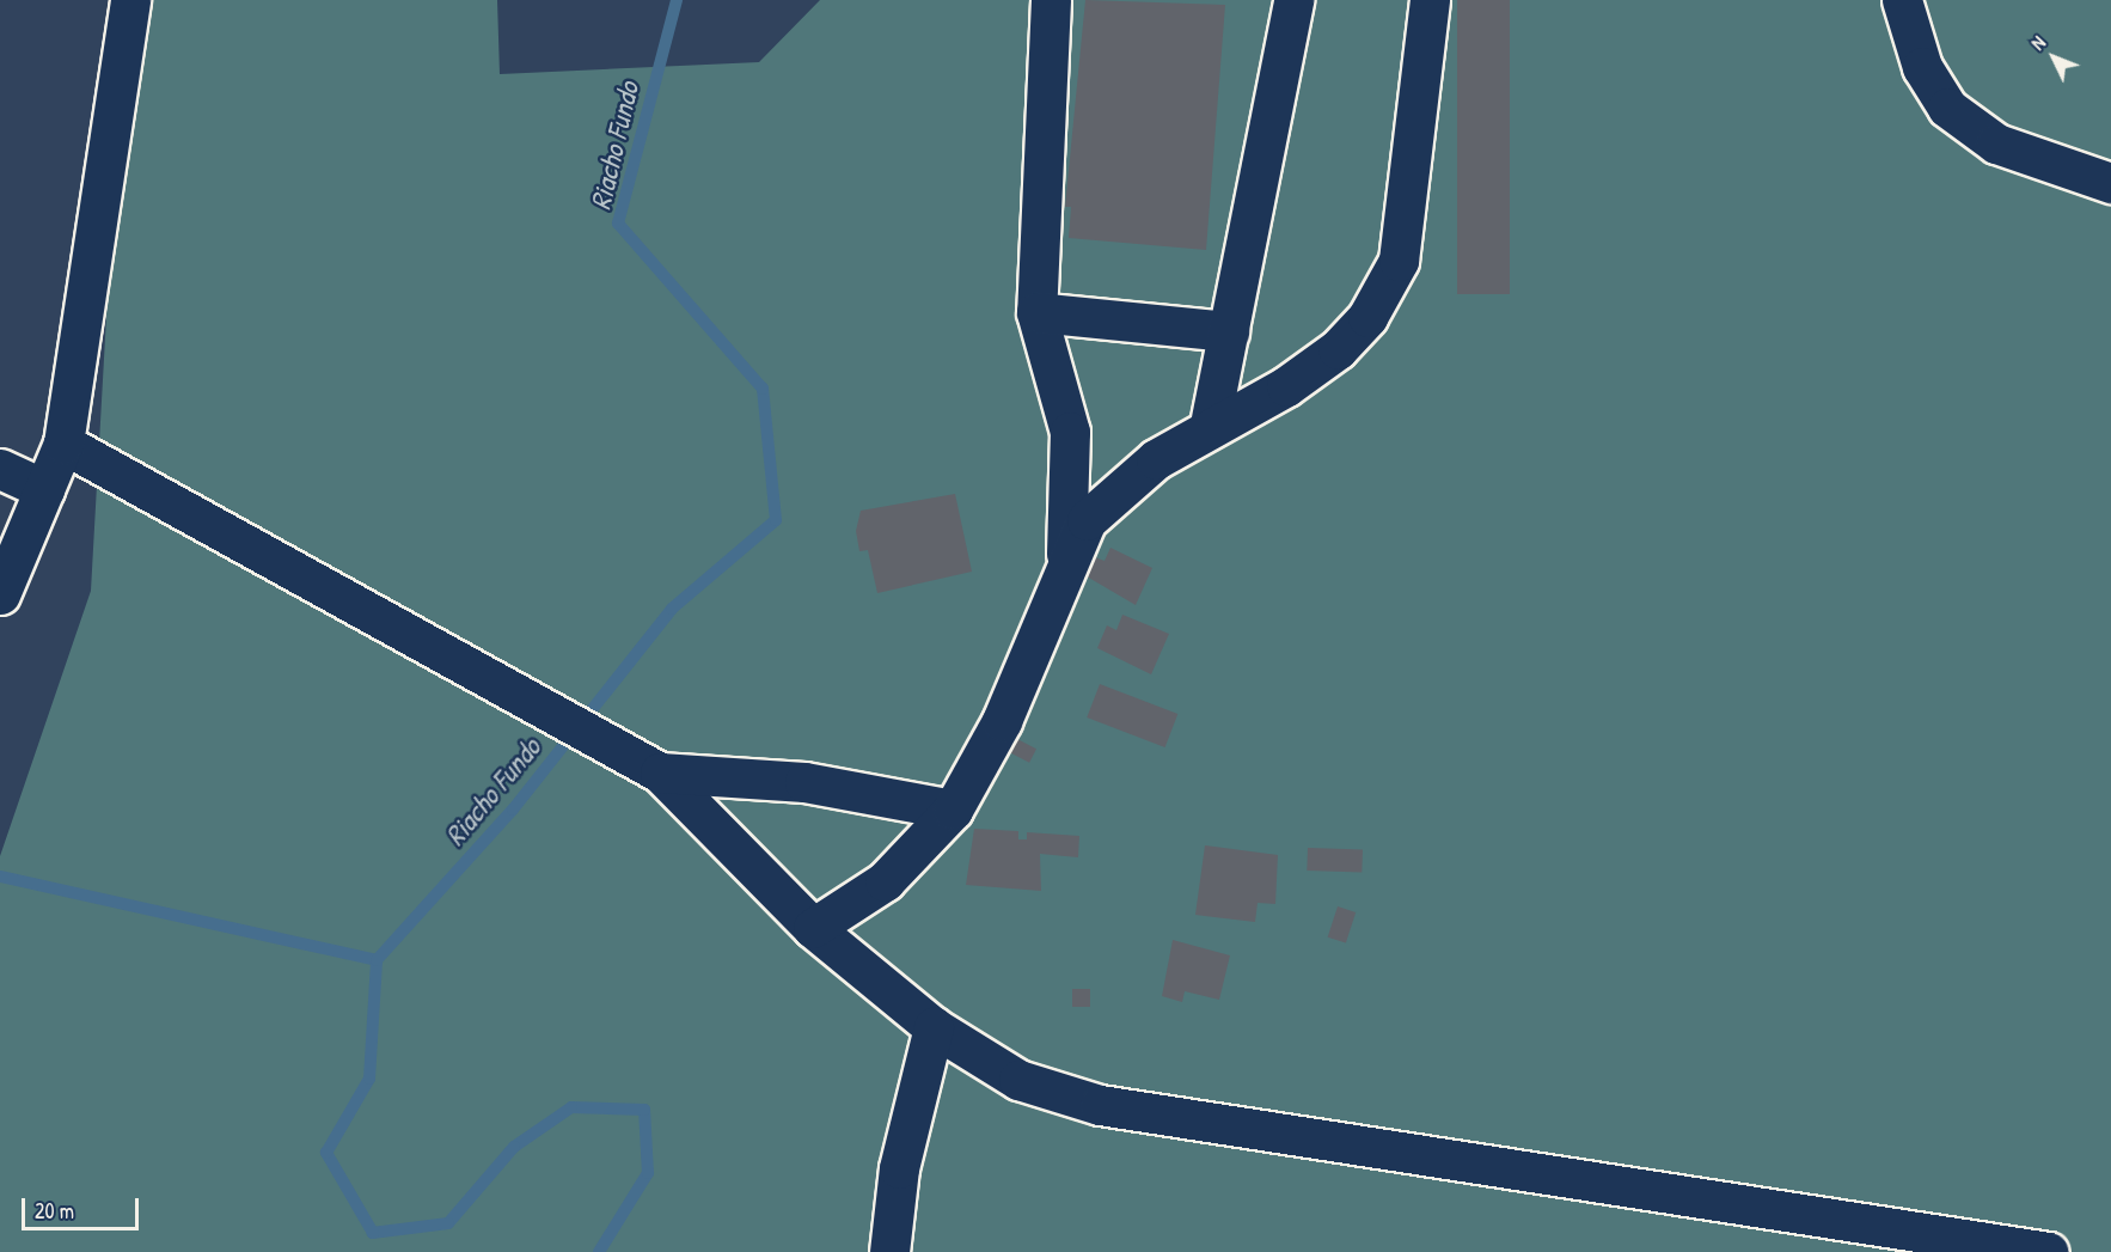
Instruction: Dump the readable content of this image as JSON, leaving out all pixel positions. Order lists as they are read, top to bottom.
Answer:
{
  "water": ["Riacho Fundo"],
  "scale_bar": "20 m",
  "north": "top left"
}
